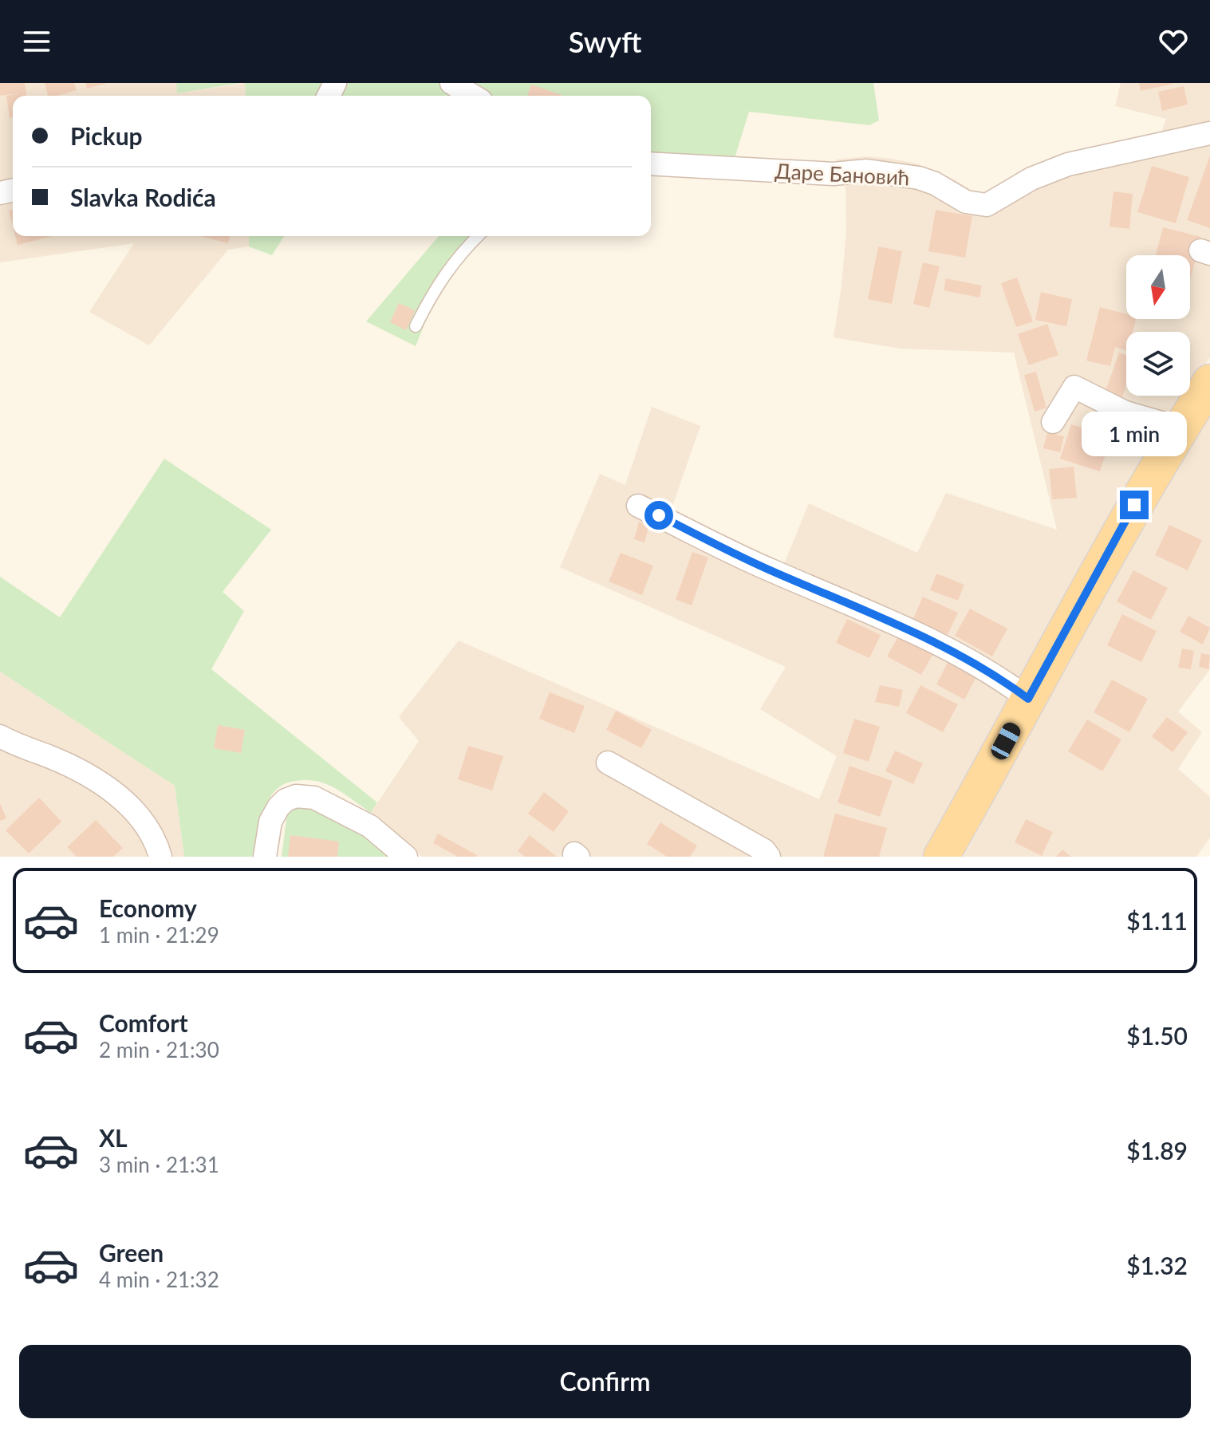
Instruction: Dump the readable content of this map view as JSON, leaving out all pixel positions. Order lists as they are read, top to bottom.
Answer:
{
  "streets": {
    "street": ["Даре Бановић"]
  },
  "north": "bottom",
  "page": {
    "header": "Swyft",
    "banner": ["Pickup", "Slavka Rodića"],
    "bubble": "1 min",
    "list": [
      {
        "name": "Economy",
        "note": "1 min · 21:29",
        "value": "$1.11"
      },
      {
        "name": "Comfort",
        "note": "2 min · 21:30",
        "value": "$1.50"
      },
      {
        "name": "XL",
        "note": "3 min · 21:31",
        "value": "$1.89"
      },
      {
        "name": "Green",
        "note": "4 min · 21:32",
        "value": "$1.32"
      }
    ],
    "buttons": "Confirm"
  }
}
